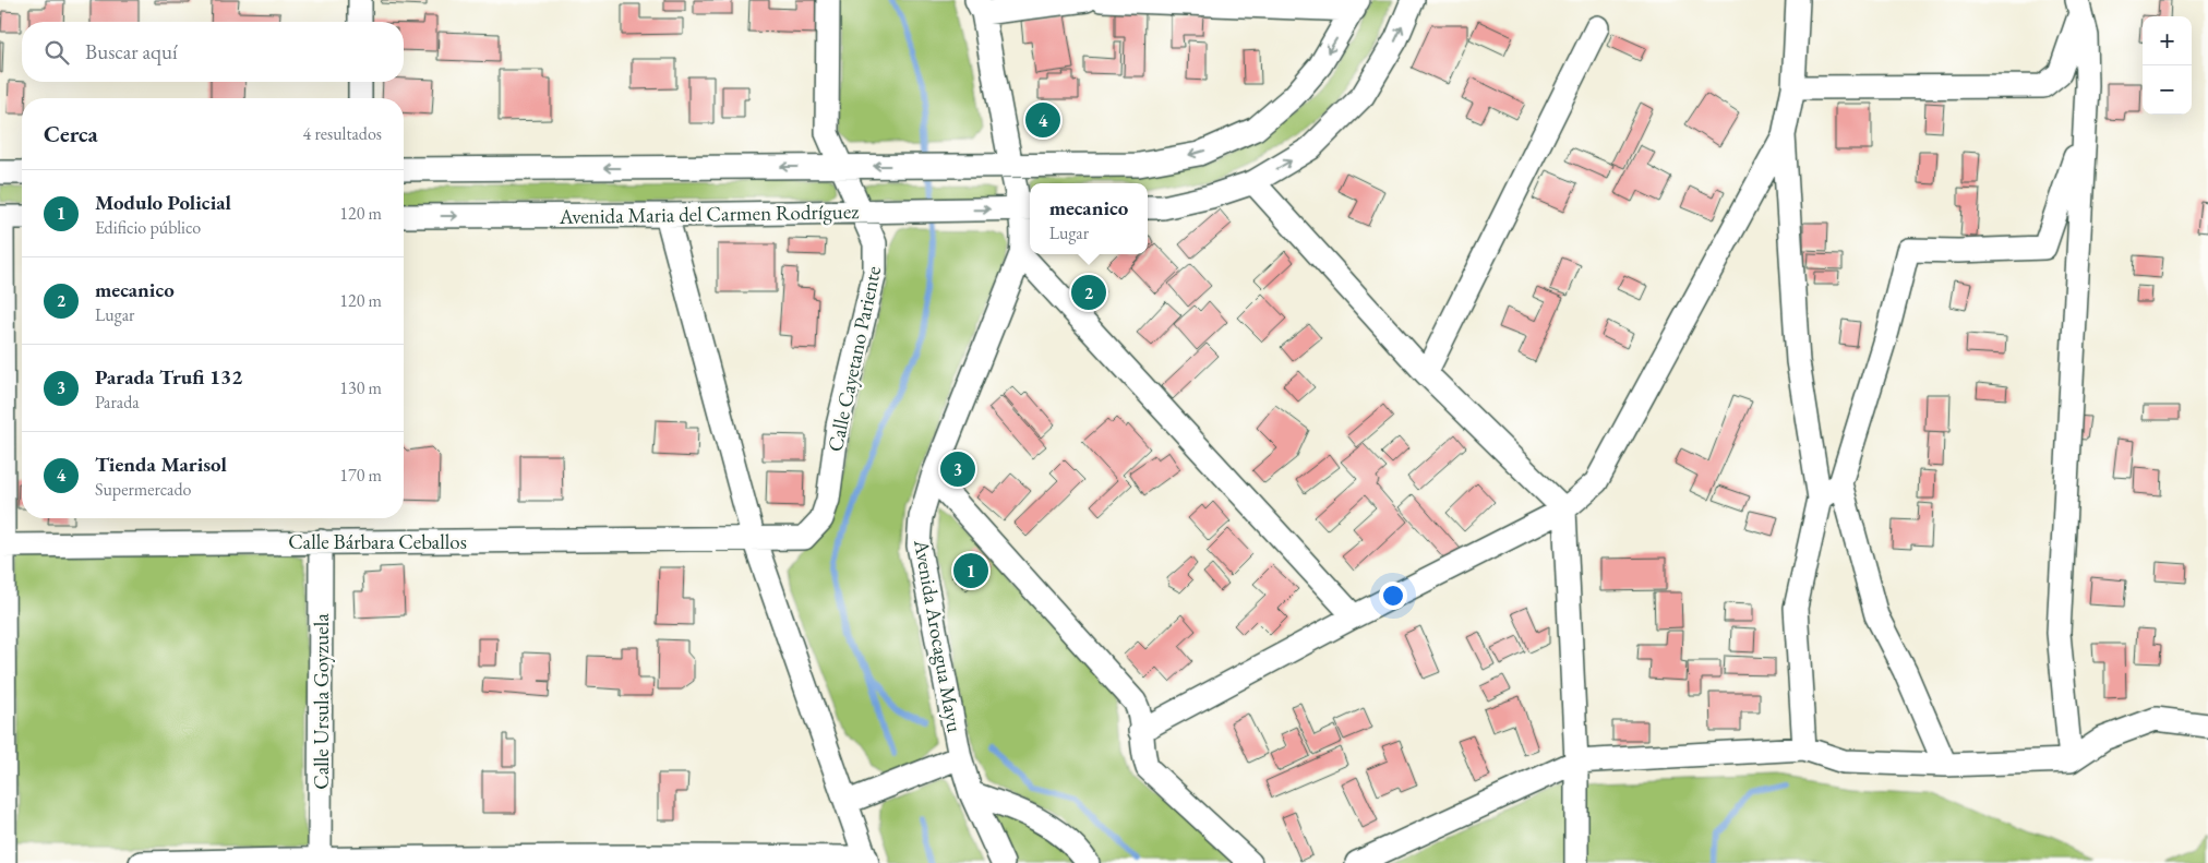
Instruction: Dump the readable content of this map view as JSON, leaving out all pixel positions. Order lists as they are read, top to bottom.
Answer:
{
  "streets": {
    "street": [
      "Avenida Maria del Carmen Rodríguez",
      "Calle Cayetano Pariente",
      "Calle Bárbara Ceballos",
      "Avenida Arocagua Mayu",
      "Calle Ursula Goyzuela"
    ]
  },
  "crossings": [
    ["Avenida Maria del Carmen Rodríguez", "Calle Cayetano Pariente"],
    ["Avenida Maria del Carmen Rodríguez", "Avenida Arocagua Mayu"],
    ["Calle Cayetano Pariente", "Calle Bárbara Ceballos"],
    ["Calle Bárbara Ceballos", "Calle Ursula Goyzuela"]
  ],
  "page": {
    "map_buttons": ["+", "−"],
    "search": "Buscar aquí",
    "heading": ["Cerca", "4 resultados"],
    "pins": [
      "4",
      "2",
      "3",
      "1"
    ],
    "list": [
      {
        "mark": "1",
        "name": "Modulo Policial",
        "note": "Edificio público",
        "value": "120 m"
      },
      {
        "mark": "2",
        "name": "mecanico",
        "note": "Lugar",
        "value": "120 m"
      },
      {
        "mark": "3",
        "name": "Parada Trufi 132",
        "note": "Parada",
        "value": "130 m"
      },
      {
        "mark": "4",
        "name": "Tienda Marisol",
        "note": "Supermercado",
        "value": "170 m"
      }
    ],
    "popup": ["mecanico", "Lugar"]
  }
}
